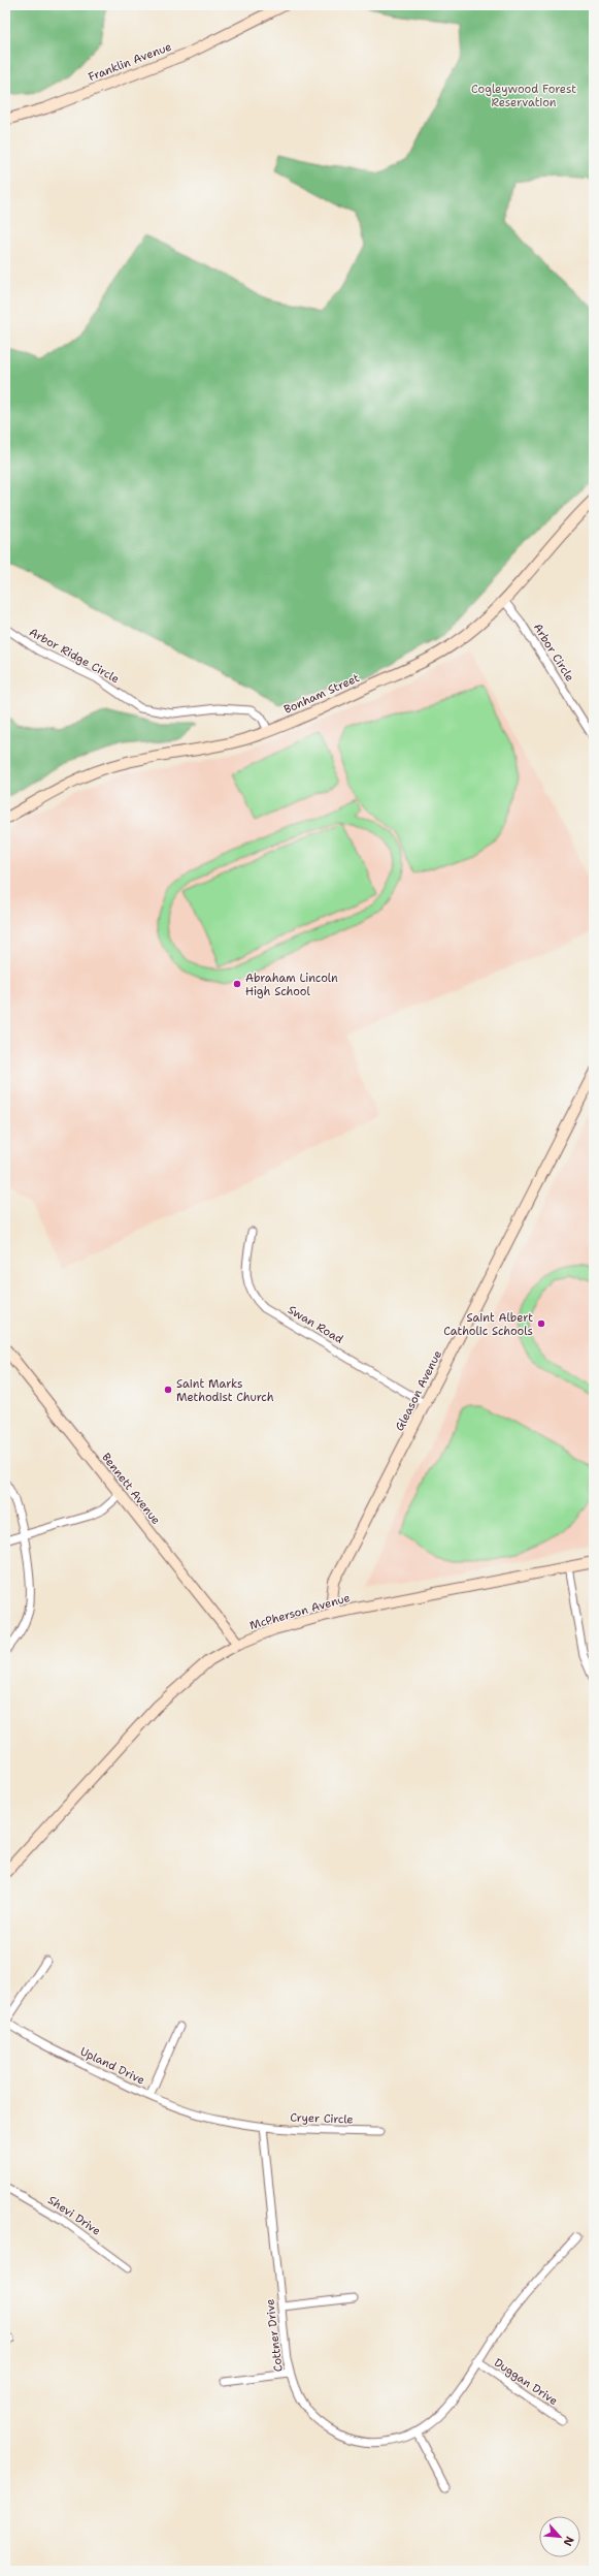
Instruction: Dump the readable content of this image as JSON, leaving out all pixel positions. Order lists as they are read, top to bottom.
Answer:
{
  "streets": {
    "street": [
      "Franklin Avenue",
      "Arbor Circle",
      "Arbor Ridge Circle",
      "Bonham Street",
      "Swan Road",
      "Gleason Avenue",
      "Bennett Avenue",
      "McPherson Avenue",
      "Upland Drive",
      "Cryer Circle",
      "Shevi Drive",
      "Cottner Drive",
      "Duggan Drive"
    ]
  },
  "crossings": [
    ["Arbor Circle", "Bonham Street"],
    ["Arbor Ridge Circle", "Bonham Street"],
    ["Swan Road", "Gleason Avenue"],
    ["Gleason Avenue", "McPherson Avenue"],
    ["Bennett Avenue", "McPherson Avenue"],
    ["Upland Drive", "Cryer Circle"],
    ["Upland Drive", "Cottner Drive"],
    ["Cryer Circle", "Cottner Drive"],
    ["Cottner Drive", "Duggan Drive"]
  ],
  "parks": ["Cogleywood Forest Reservation"],
  "places": ["Abraham Lincoln High School", "Saint Albert Catholic Schools", "Saint Marks Methodist Church"],
  "north": "bottom right"
}
